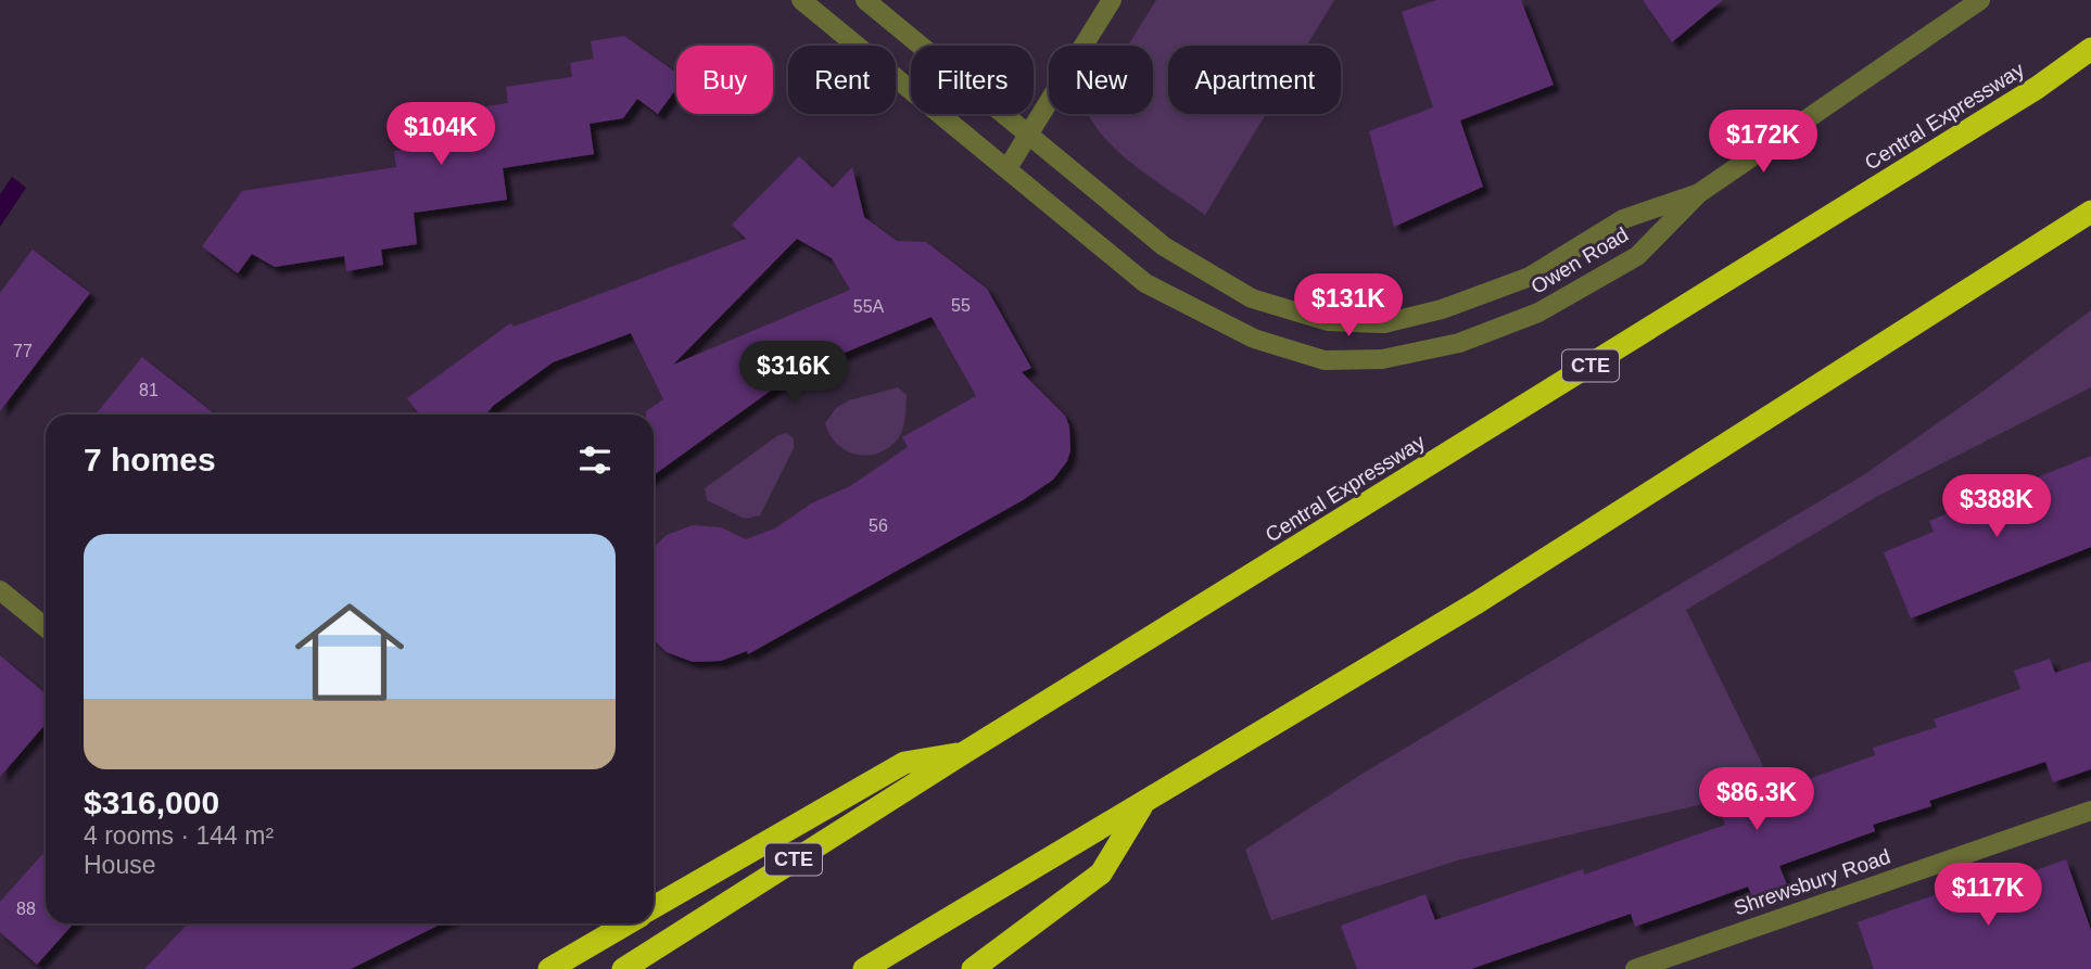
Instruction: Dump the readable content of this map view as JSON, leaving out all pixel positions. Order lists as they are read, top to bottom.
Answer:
{
  "streets": {
    "highway": ["Central Expressway", "CTE"],
    "street": ["Owen Road", "Shrewsbury Road"]
  },
  "house_numbers": [
    "55",
    "55A",
    "77",
    "81",
    "56",
    "88"
  ],
  "page": {
    "chip": [
      "Buy",
      "Rent",
      "Filters",
      "New",
      "Apartment"
    ],
    "price": [
      "$104K",
      "$172K",
      "$131K",
      "$316K",
      "$388K",
      "$86.3K",
      "$117K"
    ],
    "heading": "7 homes",
    "list": [
      {
        "name": "$316,000",
        "note": "4 rooms · 144 m² · House"
      }
    ]
  }
}
